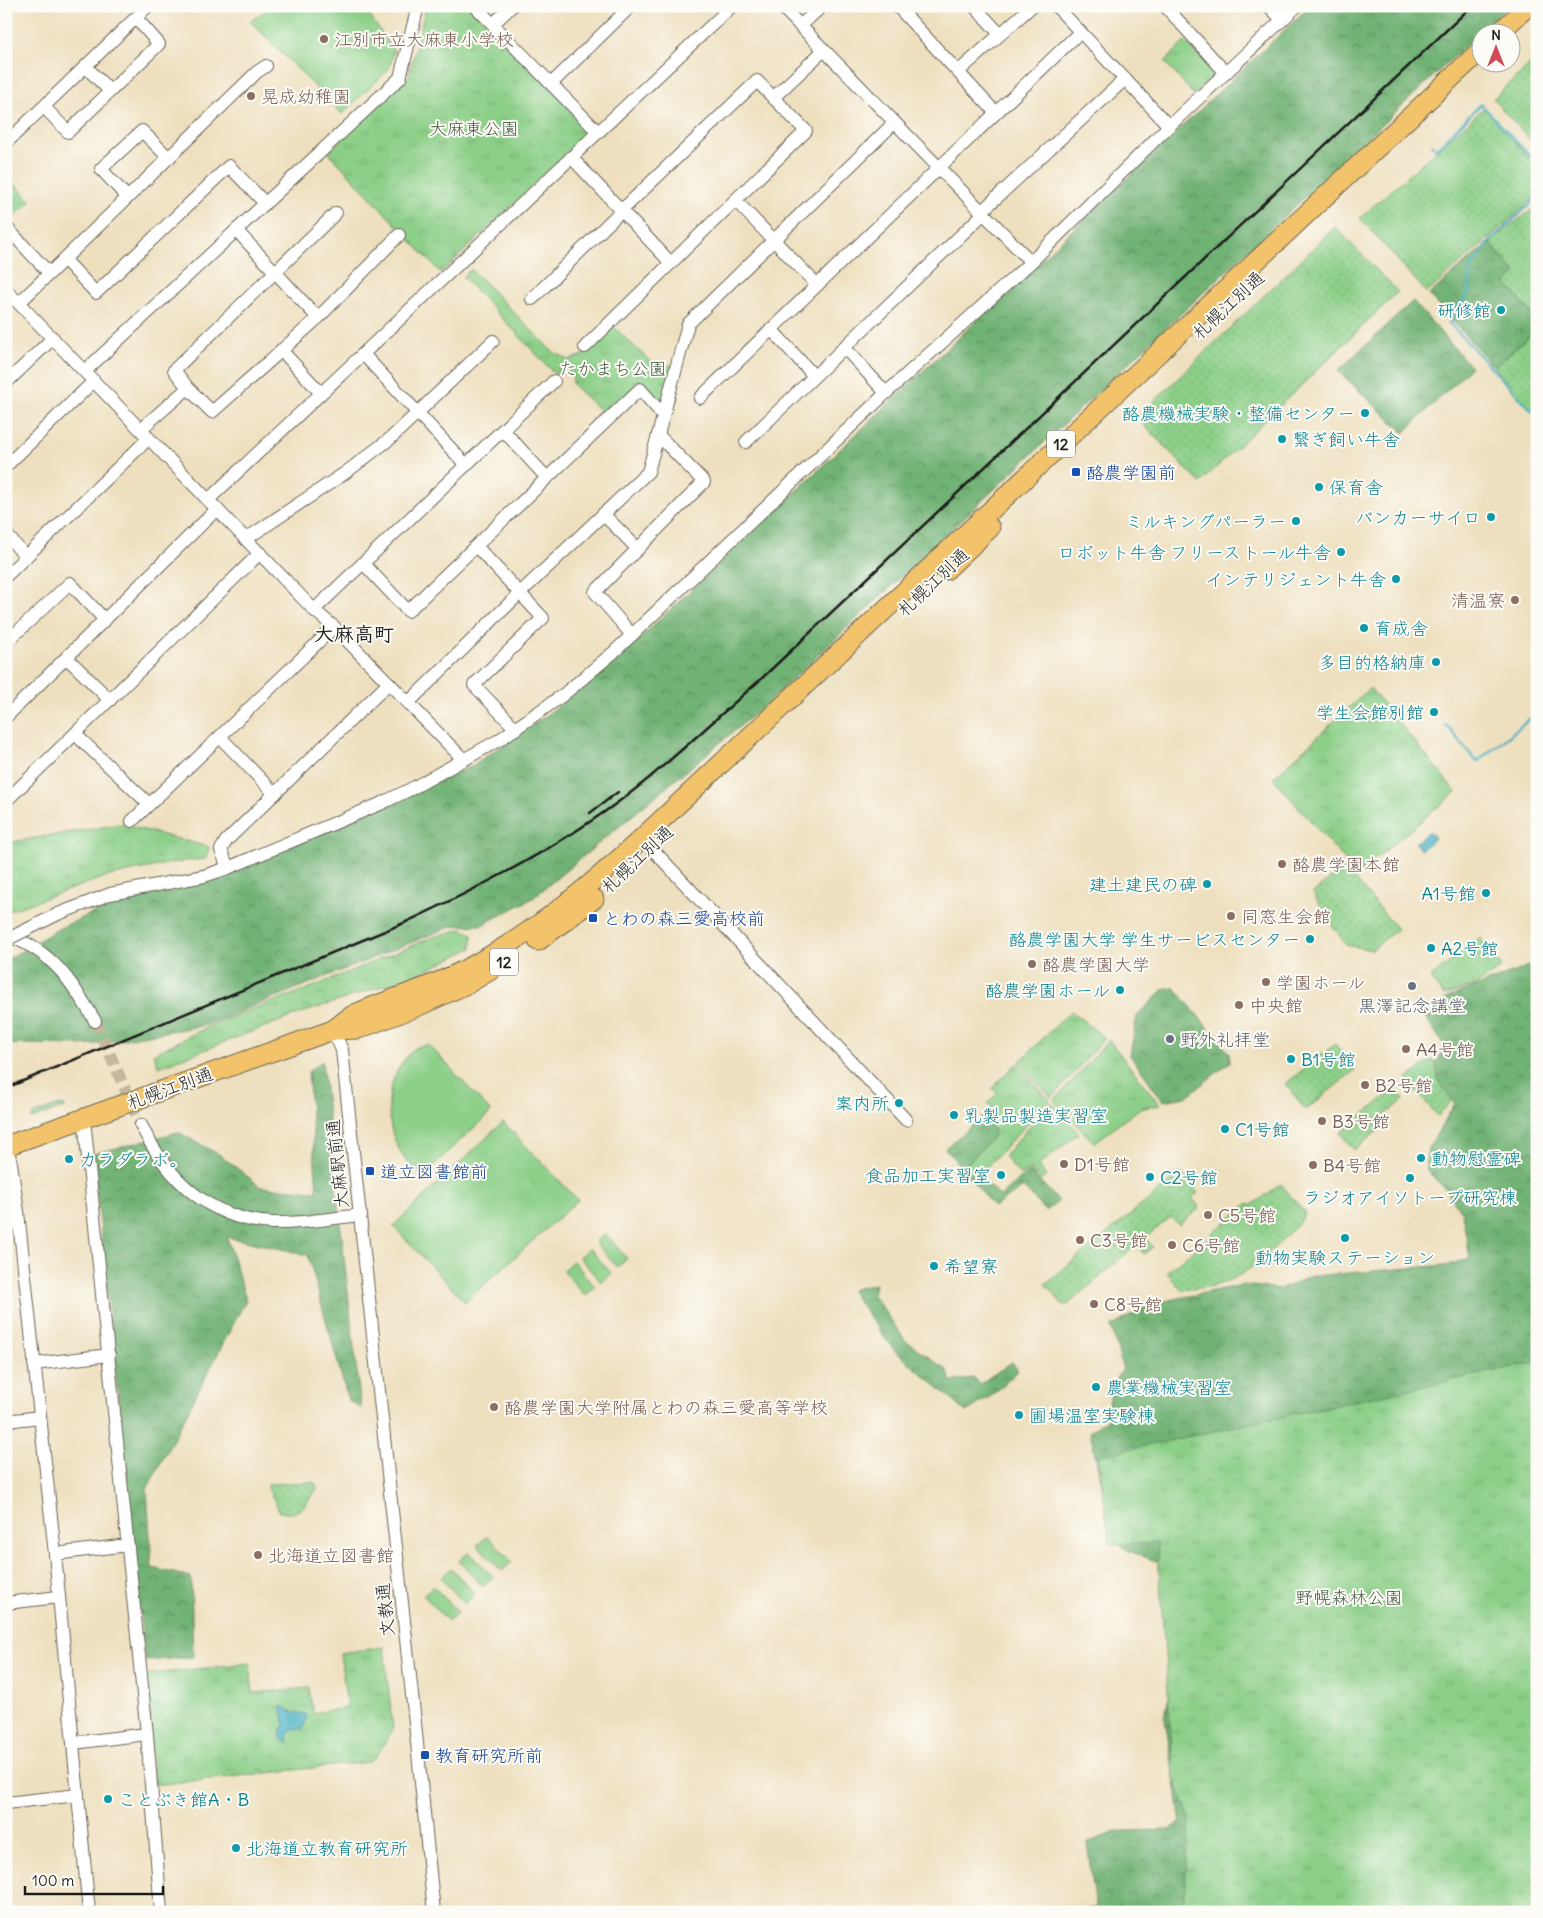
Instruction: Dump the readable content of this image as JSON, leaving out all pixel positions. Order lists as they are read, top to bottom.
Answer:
{
  "streets": {
    "highway": ["札幌江別通", "12"],
    "street": ["大麻駅前通", "文教通"]
  },
  "crossings": [
    ["札幌江別通", "大麻駅前通"],
    ["大麻駅前通", "文教通"]
  ],
  "districts": ["大麻高町"],
  "parks": ["大麻東公園", "たかまち公園", "野幌森林公園"],
  "places": {
    "other": [
      "江別市立大麻東小学校",
      "晃成幼稚園",
      "研修館",
      "酪農機械実験・整備センター",
      "繋ぎ飼い牛舎",
      "保育舎",
      "バンカーサイロ",
      "ミルキングパーラー",
      "ロボット牛舎 フリーストール牛舎",
      "インテリジェント牛舎",
      "清温寮",
      "育成舎",
      "多目的格納庫",
      "学生会館別館",
      "酪農学園本館",
      "建土建民の碑",
      "A1号館",
      "同窓生会館",
      "酪農学園大学 学生サービスセンター",
      "A2号館",
      "酪農学園大学",
      "学園ホール",
      "黒澤記念講堂",
      "酪農学園ホール",
      "中央館",
      "野外礼拝堂",
      "A4号館",
      "B1号館",
      "B2号館",
      "案内所",
      "乳製品製造実習室",
      "B3号館",
      "C1号館",
      "動物慰霊碑",
      "カラダラボ。",
      "D1号館",
      "B4号館",
      "食品加工実習室",
      "C2号館",
      "ラジオアイソトープ研究棟",
      "C5号館",
      "動物実験ステーション",
      "C3号館",
      "C6号館",
      "希望寮",
      "C8号館",
      "農業機械実習室",
      "酪農学園大学附属とわの森三愛高等学校",
      "圃場温室実験棟",
      "北海道立図書館",
      "ことぶき館A・B",
      "北海道立教育研究所"
    ],
    "transit": [
      "酪農学園前",
      "とわの森三愛高校前",
      "道立図書館前",
      "教育研究所前"
    ]
  },
  "scale_bar": "100 m",
  "north": "top"
}
